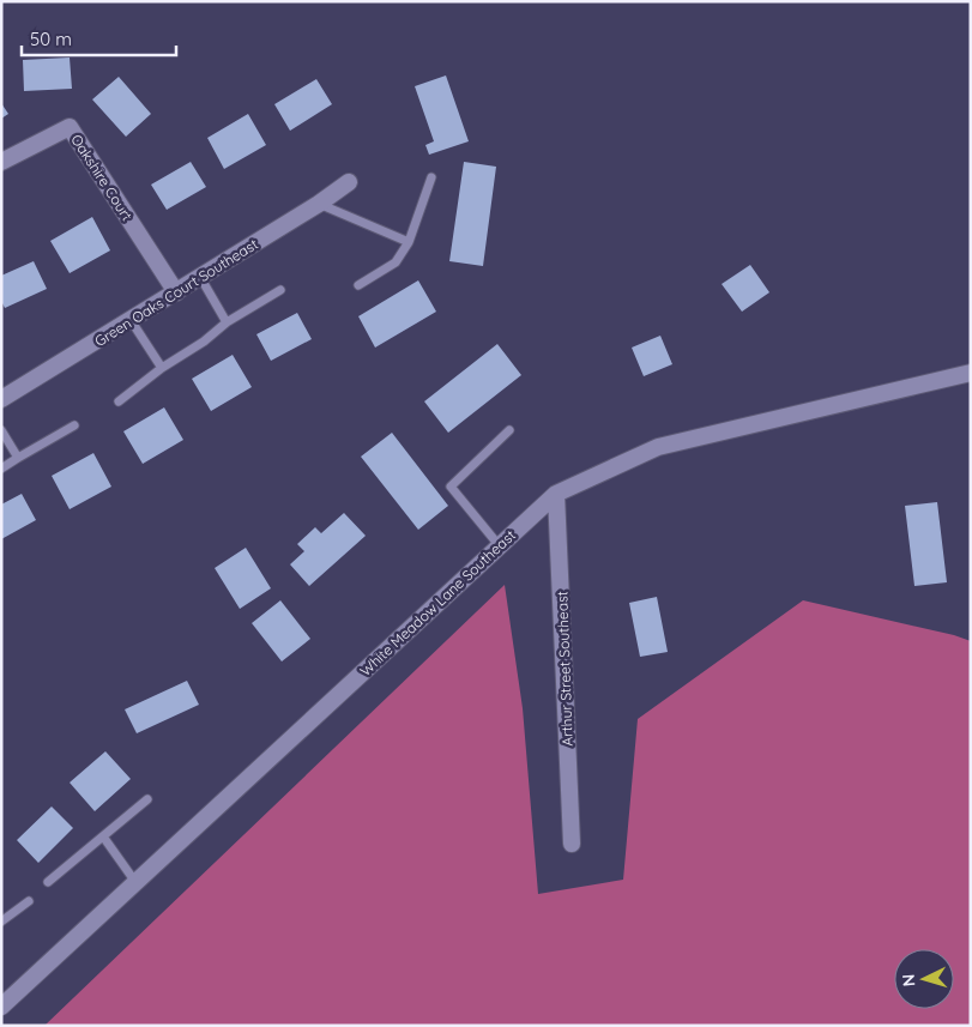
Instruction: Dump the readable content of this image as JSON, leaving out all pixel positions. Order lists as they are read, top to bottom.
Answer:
{
  "streets": {
    "street": [
      "Oakshire Court",
      "Green Oaks Court Southeast",
      "White Meadow Lane Southeast",
      "Arthur Street Southeast"
    ]
  },
  "crossings": [
    ["Oakshire Court", "Green Oaks Court Southeast"],
    ["White Meadow Lane Southeast", "Arthur Street Southeast"]
  ],
  "scale_bar": "50 m",
  "north": "left"
}
